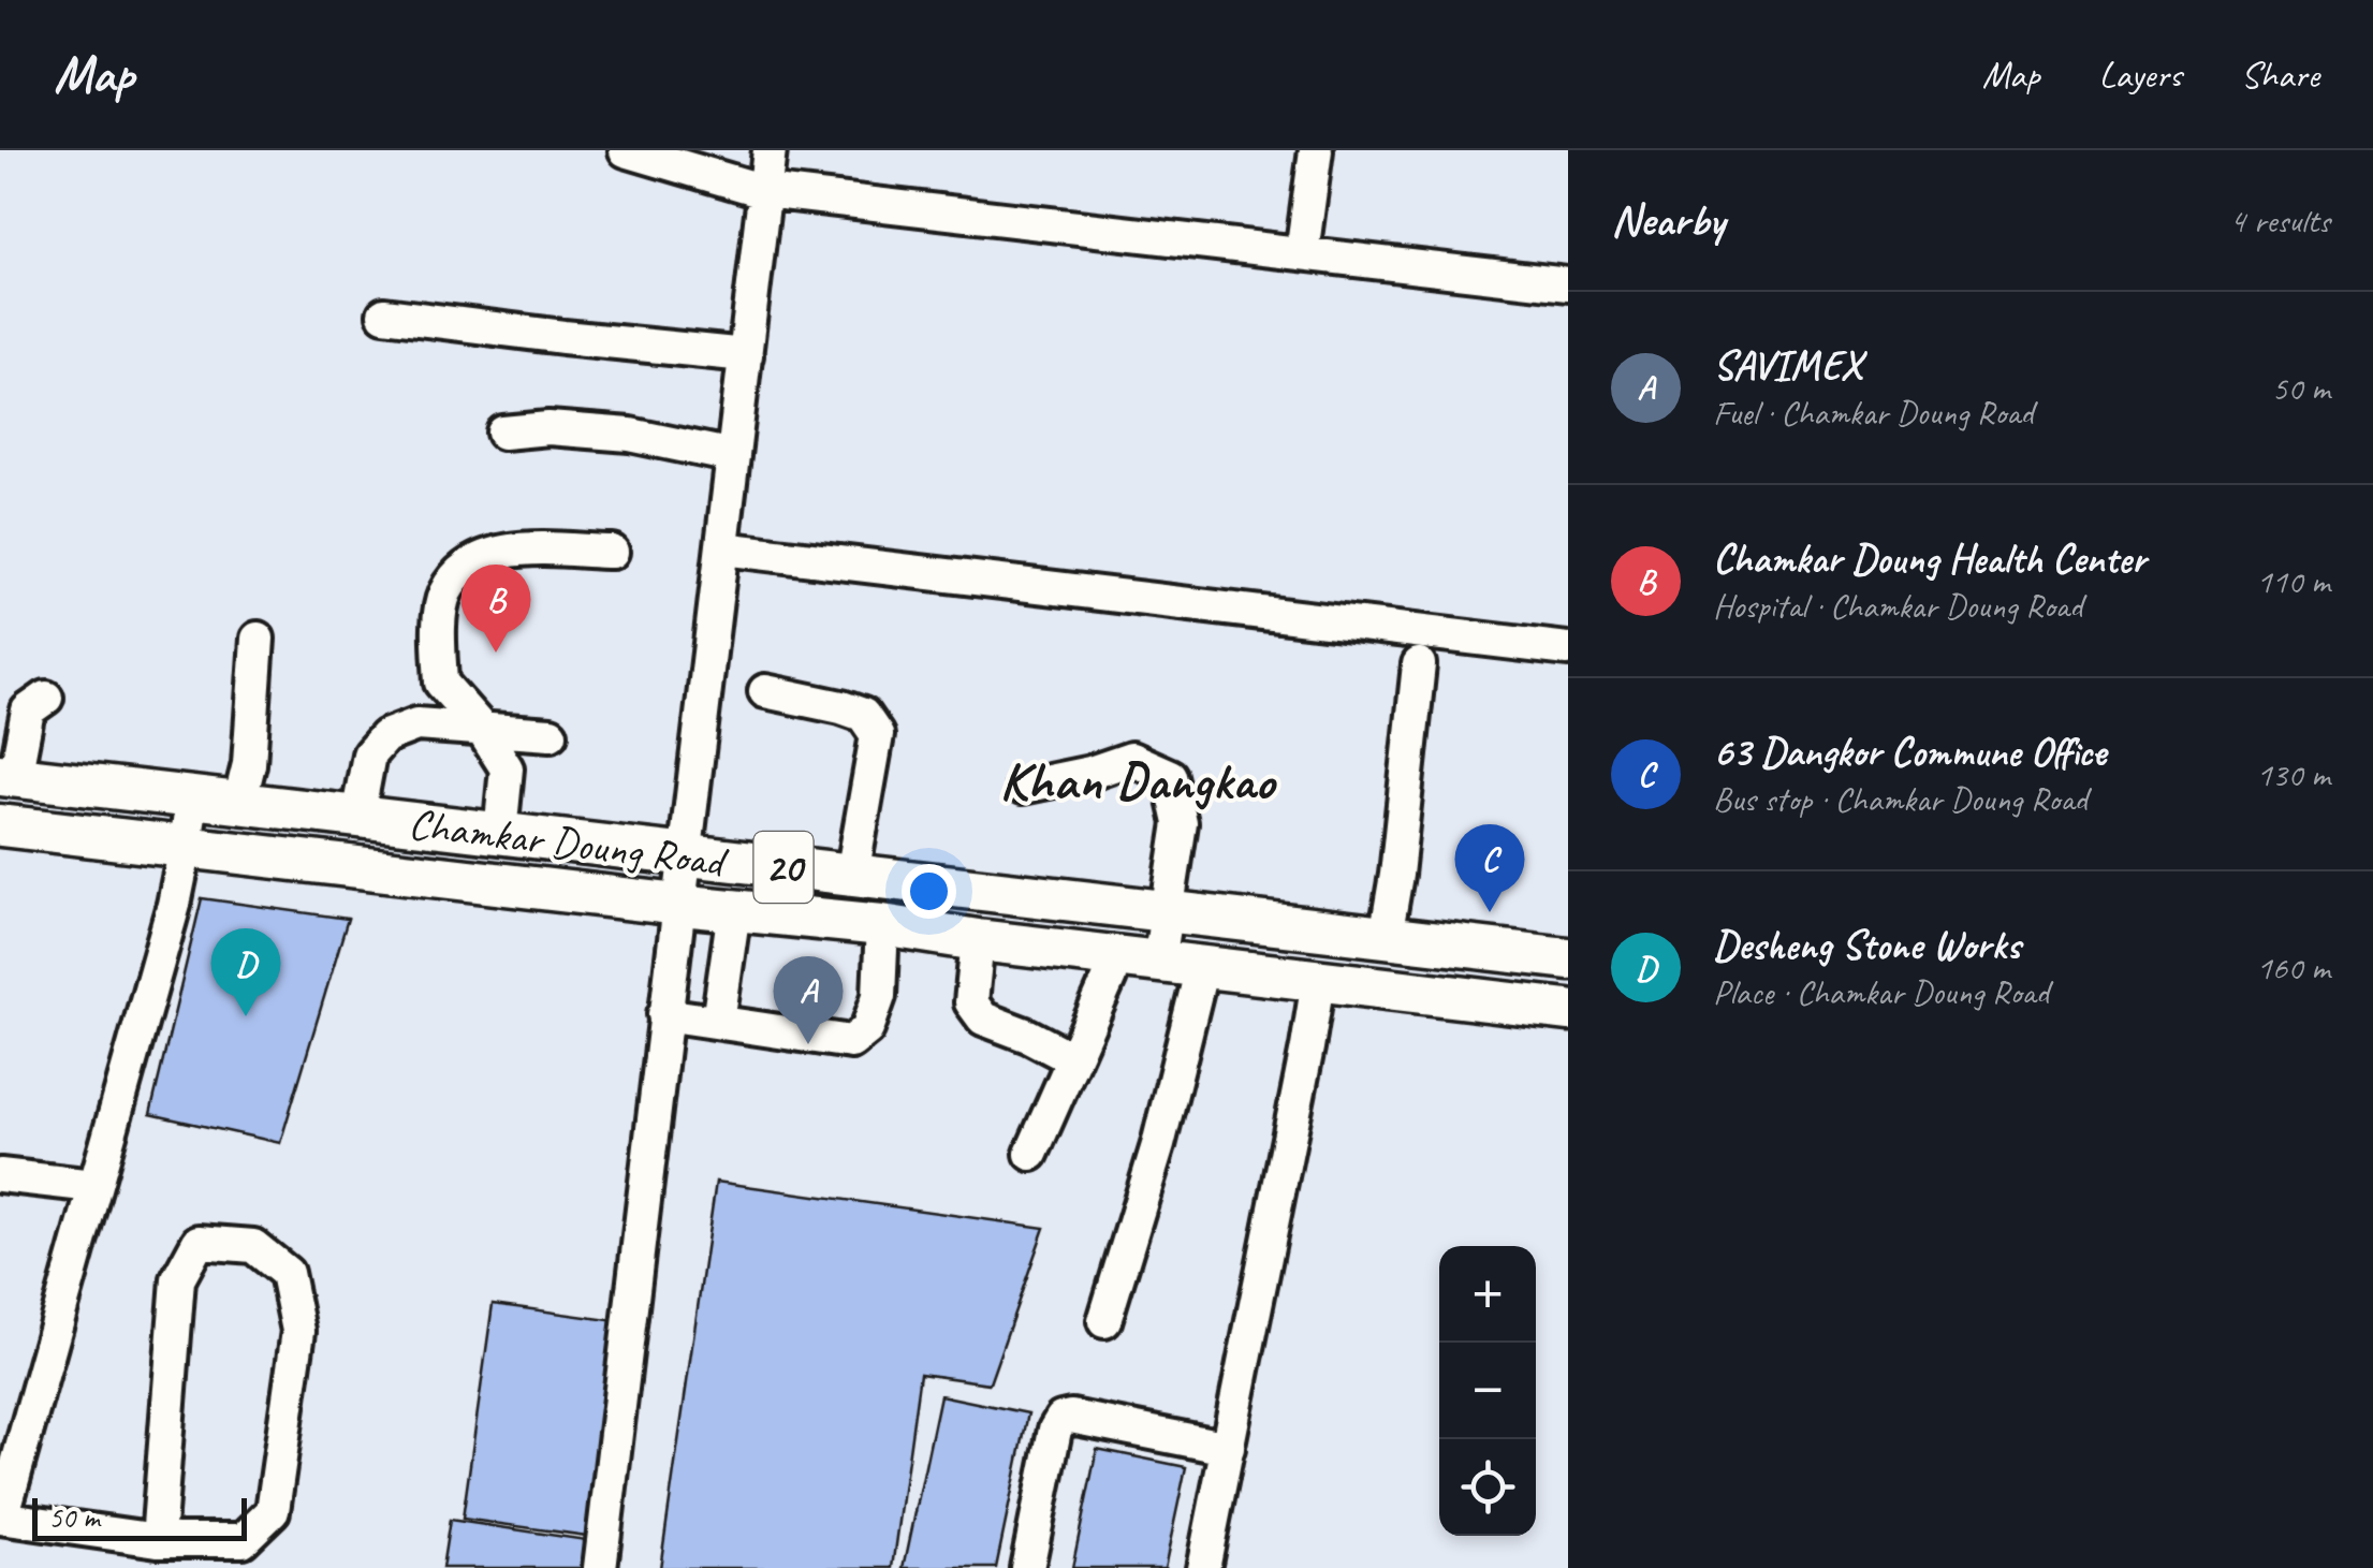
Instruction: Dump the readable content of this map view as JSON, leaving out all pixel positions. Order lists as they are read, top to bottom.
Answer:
{
  "streets": {
    "main road": ["Chamkar Doung Road", "20"]
  },
  "districts": ["Khan Dangkao"],
  "scale_bar": "50 m",
  "page": {
    "header": "Map",
    "nav": ["Map", "Layers", "Share"],
    "heading": ["Nearby", "4 results"],
    "list": [
      {
        "mark": "A",
        "name": "SAVIMEX",
        "note": "Fuel · Chamkar Doung Road",
        "value": "50 m"
      },
      {
        "mark": "B",
        "name": "Chamkar Doung Health Center",
        "note": "Hospital · Chamkar Doung Road",
        "value": "110 m"
      },
      {
        "mark": "C",
        "name": "63 Dangkor Commune Office",
        "note": "Bus stop · Chamkar Doung Road",
        "value": "130 m"
      },
      {
        "mark": "D",
        "name": "Desheng Stone Works",
        "note": "Place · Chamkar Doung Road",
        "value": "160 m"
      }
    ],
    "pins": [
      "B",
      "C",
      "D",
      "A"
    ],
    "map_buttons": ["+", "−"],
    "scale": "50 m"
  }
}
